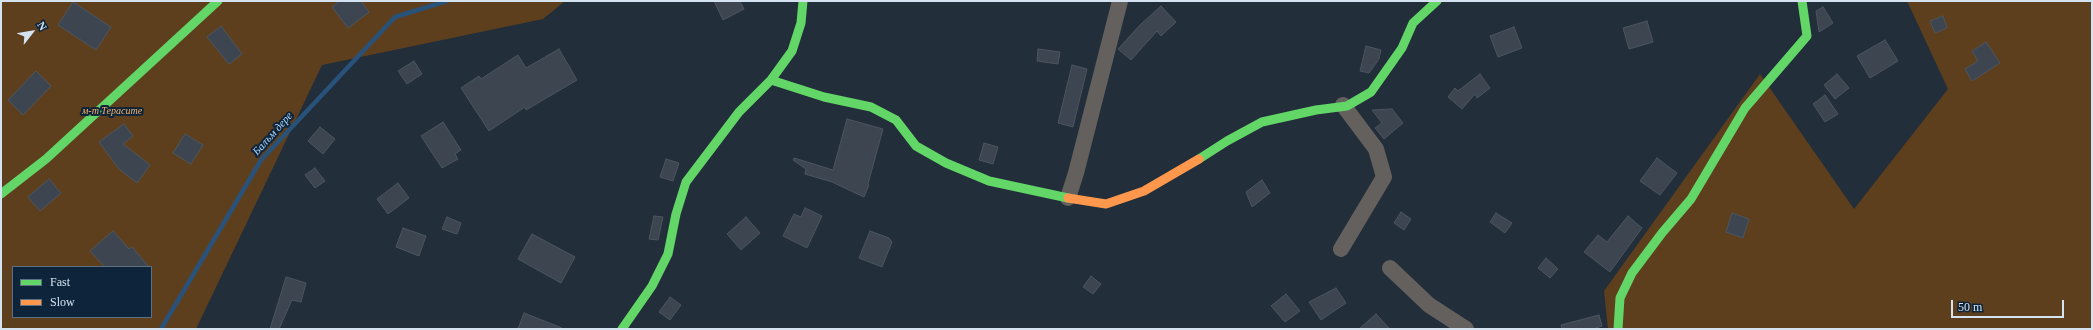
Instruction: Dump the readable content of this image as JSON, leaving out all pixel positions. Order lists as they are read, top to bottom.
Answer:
{
  "water": ["Балъм дере"],
  "parks": ["м-т Терасите"],
  "legend": ["Fast", "Slow"],
  "scale_bar": "50 m",
  "north": "top right"
}
